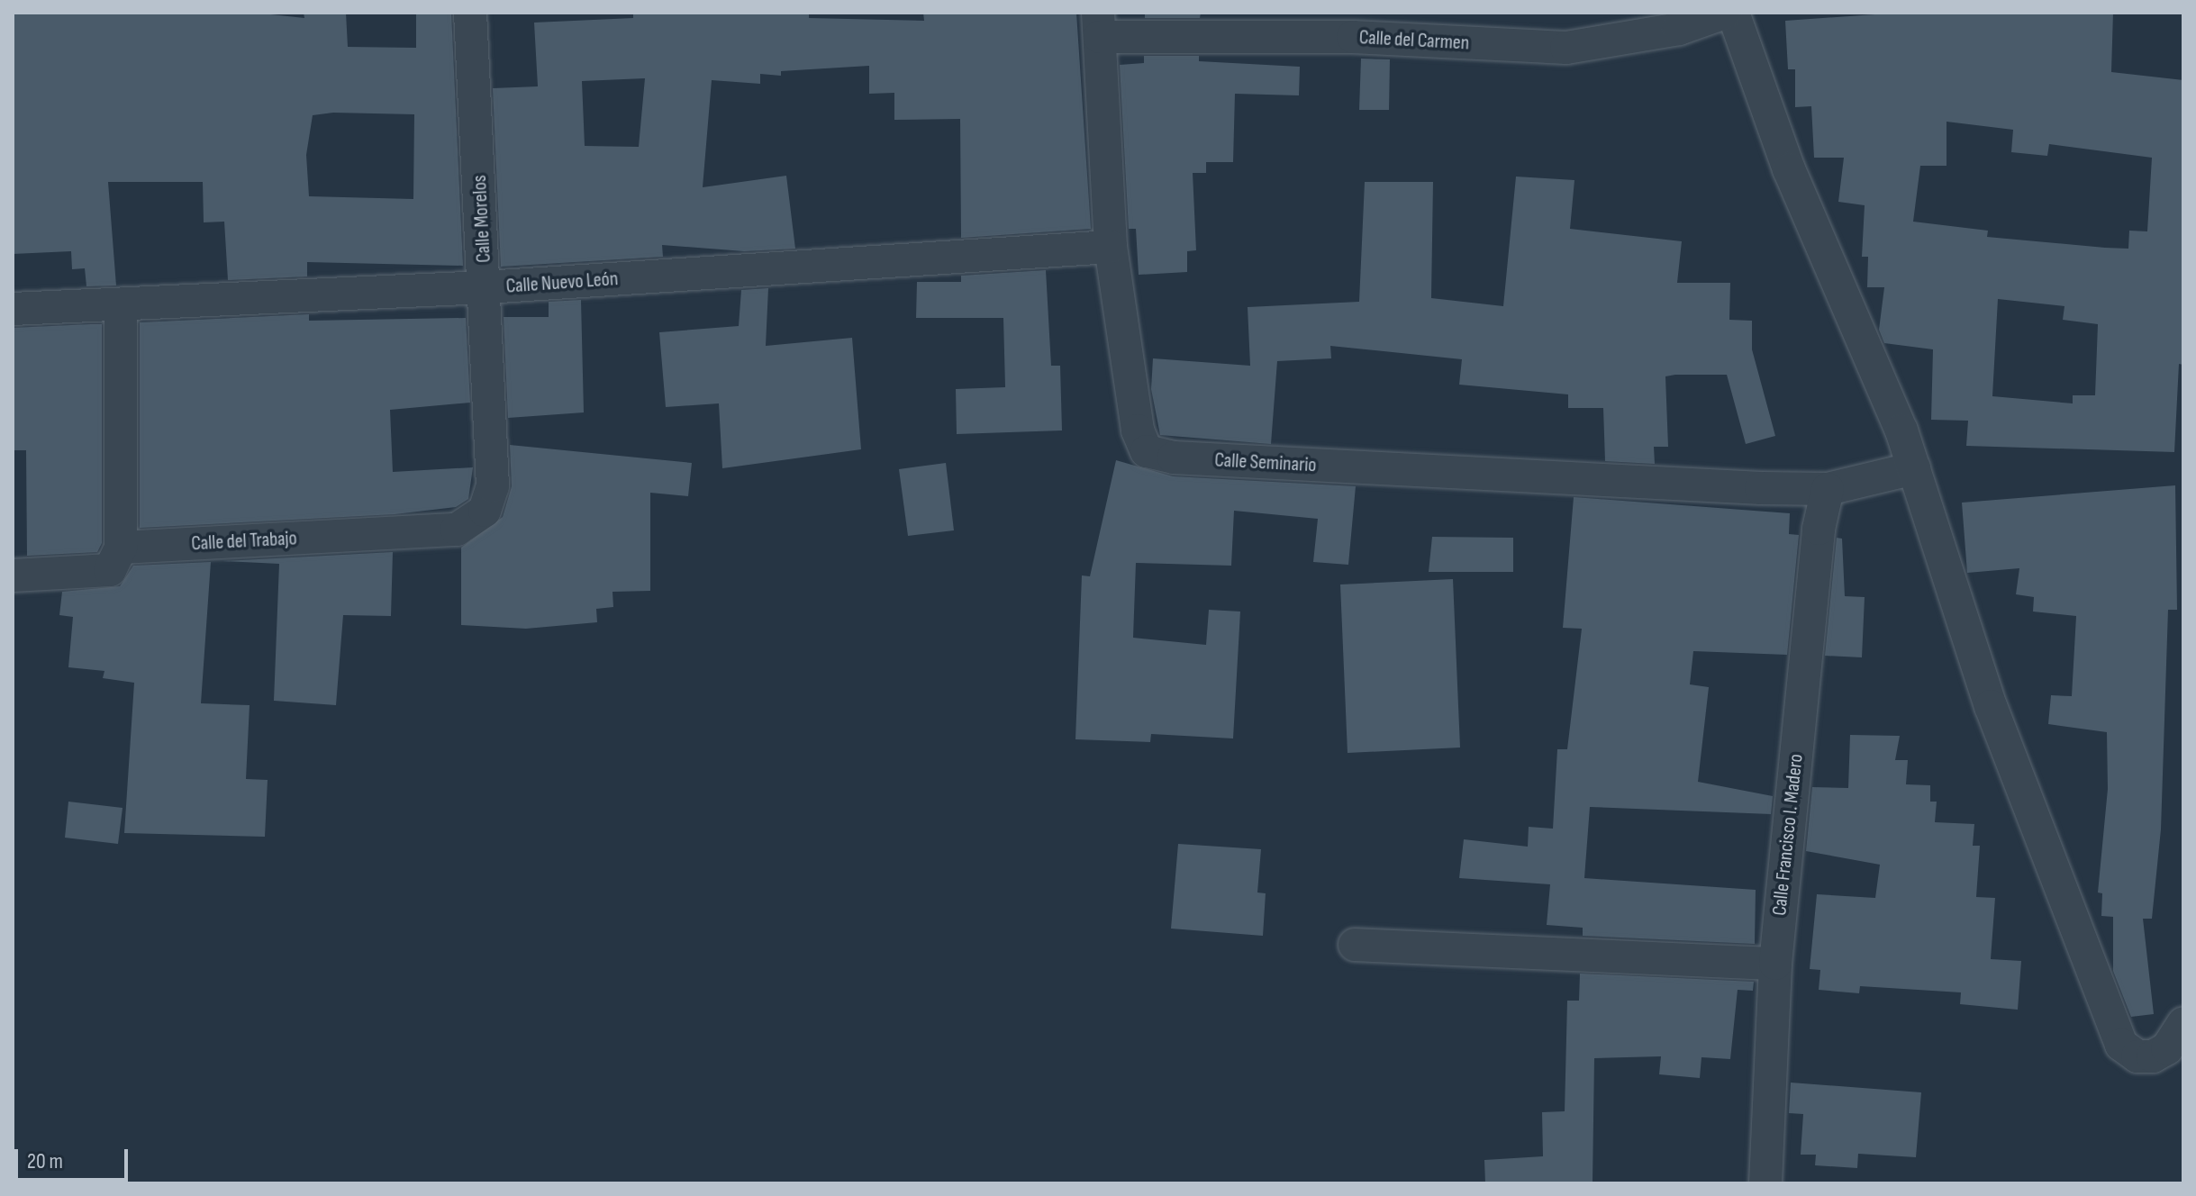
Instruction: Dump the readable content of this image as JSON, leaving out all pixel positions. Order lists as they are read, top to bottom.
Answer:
{
  "streets": {
    "street": [
      "Calle del Carmen",
      "Calle Morelos",
      "Calle Nuevo León",
      "Calle Seminario",
      "Calle del Trabajo",
      "Calle Francisco I. Madero"
    ]
  },
  "crossings": [
    ["Calle del Carmen", "Calle Seminario"],
    ["Calle Morelos", "Calle Nuevo León"],
    ["Calle Morelos", "Calle del Trabajo"],
    ["Calle Nuevo León", "Calle Seminario"],
    ["Calle Seminario", "Calle Francisco I. Madero"]
  ],
  "scale_bar": "20 m"
}
